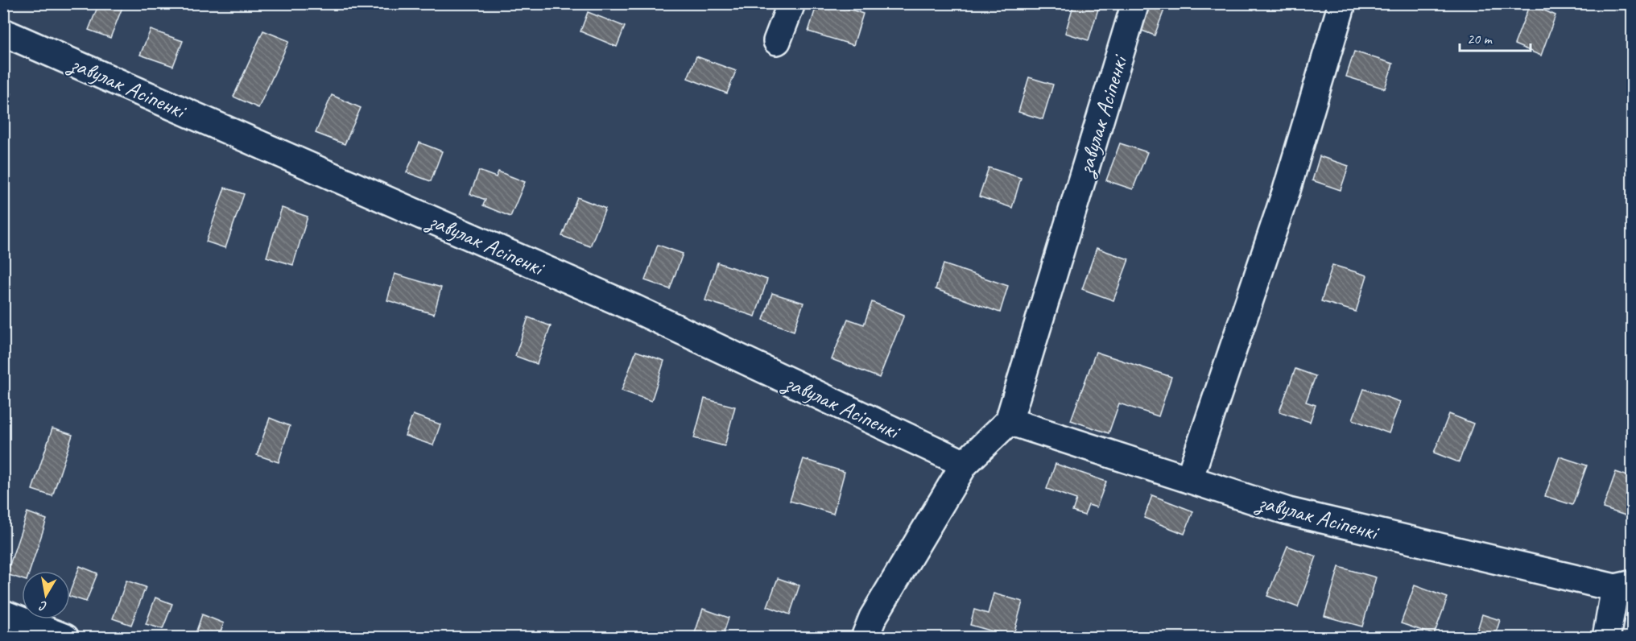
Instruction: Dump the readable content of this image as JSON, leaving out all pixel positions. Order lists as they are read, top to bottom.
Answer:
{
  "streets": {
    "street": ["завулак Асіпенкі"]
  },
  "scale_bar": "20 m",
  "north": "bottom"
}
